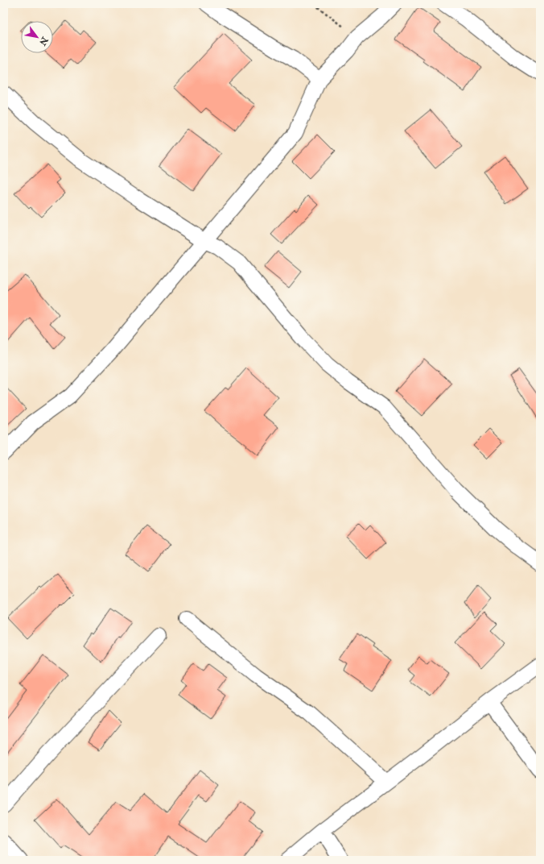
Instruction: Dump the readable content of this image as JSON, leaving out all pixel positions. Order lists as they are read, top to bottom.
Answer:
{
  "north": "bottom right"
}
